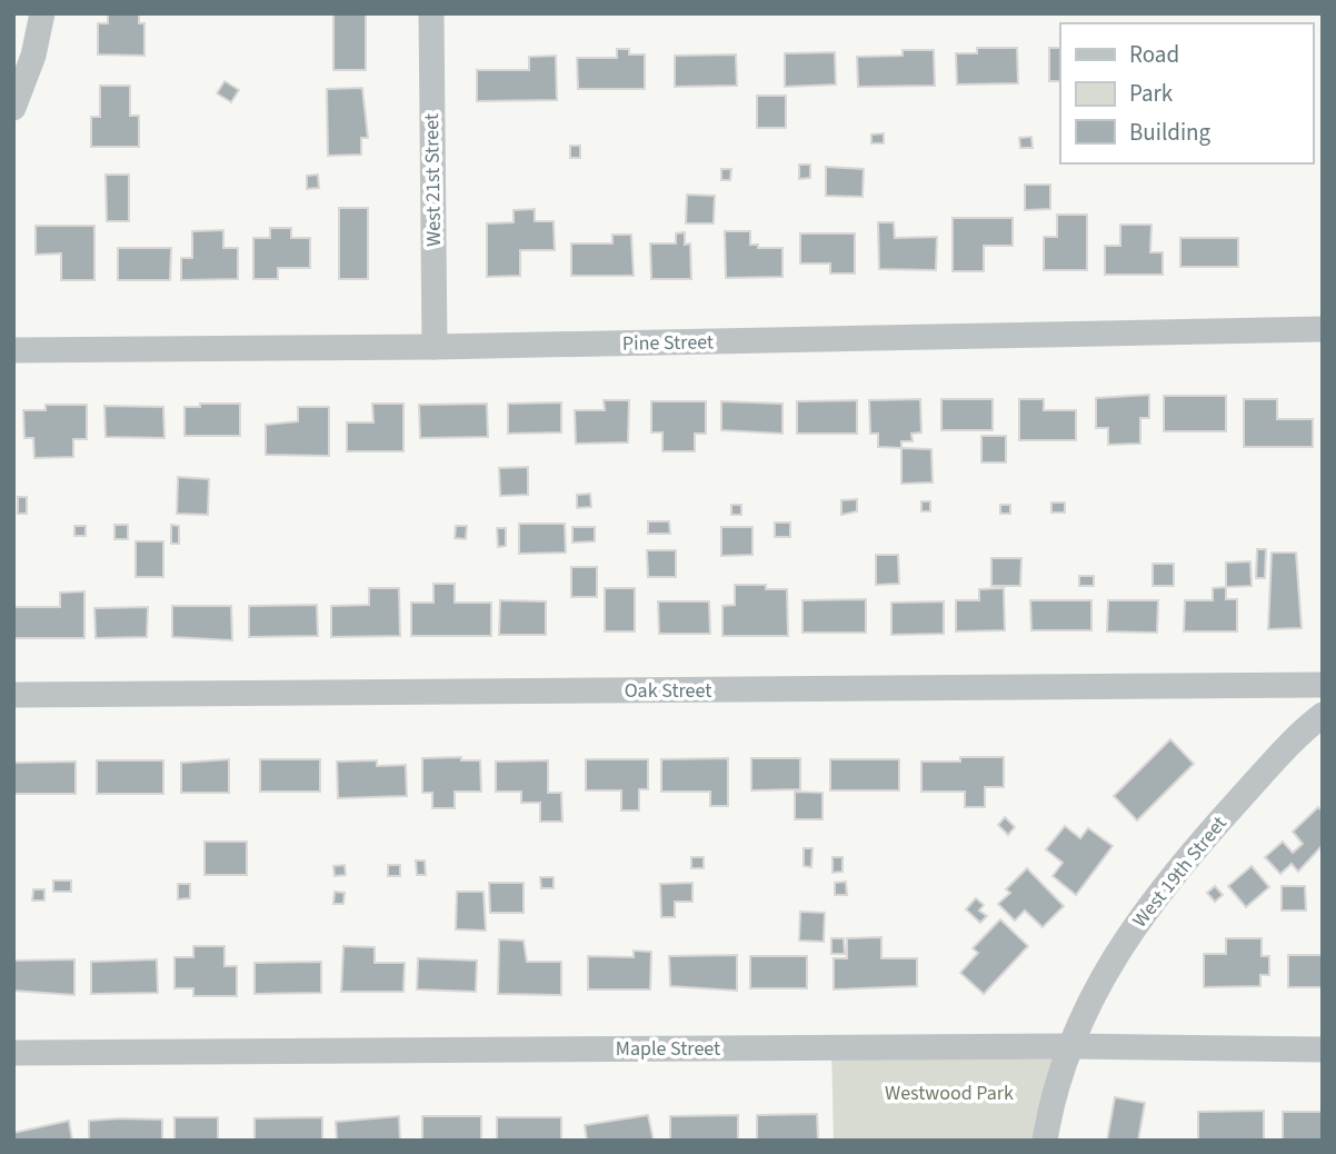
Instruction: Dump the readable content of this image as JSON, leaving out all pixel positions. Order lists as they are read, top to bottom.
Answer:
{
  "streets": {
    "street": [
      "West 21st Street",
      "Pine Street",
      "Oak Street",
      "West 19th Street",
      "Maple Street"
    ]
  },
  "crossings": [
    ["West 21st Street", "Pine Street"],
    ["West 19th Street", "Maple Street"]
  ],
  "parks": ["Westwood Park"],
  "legend": ["Road", "Park", "Building"]
}
